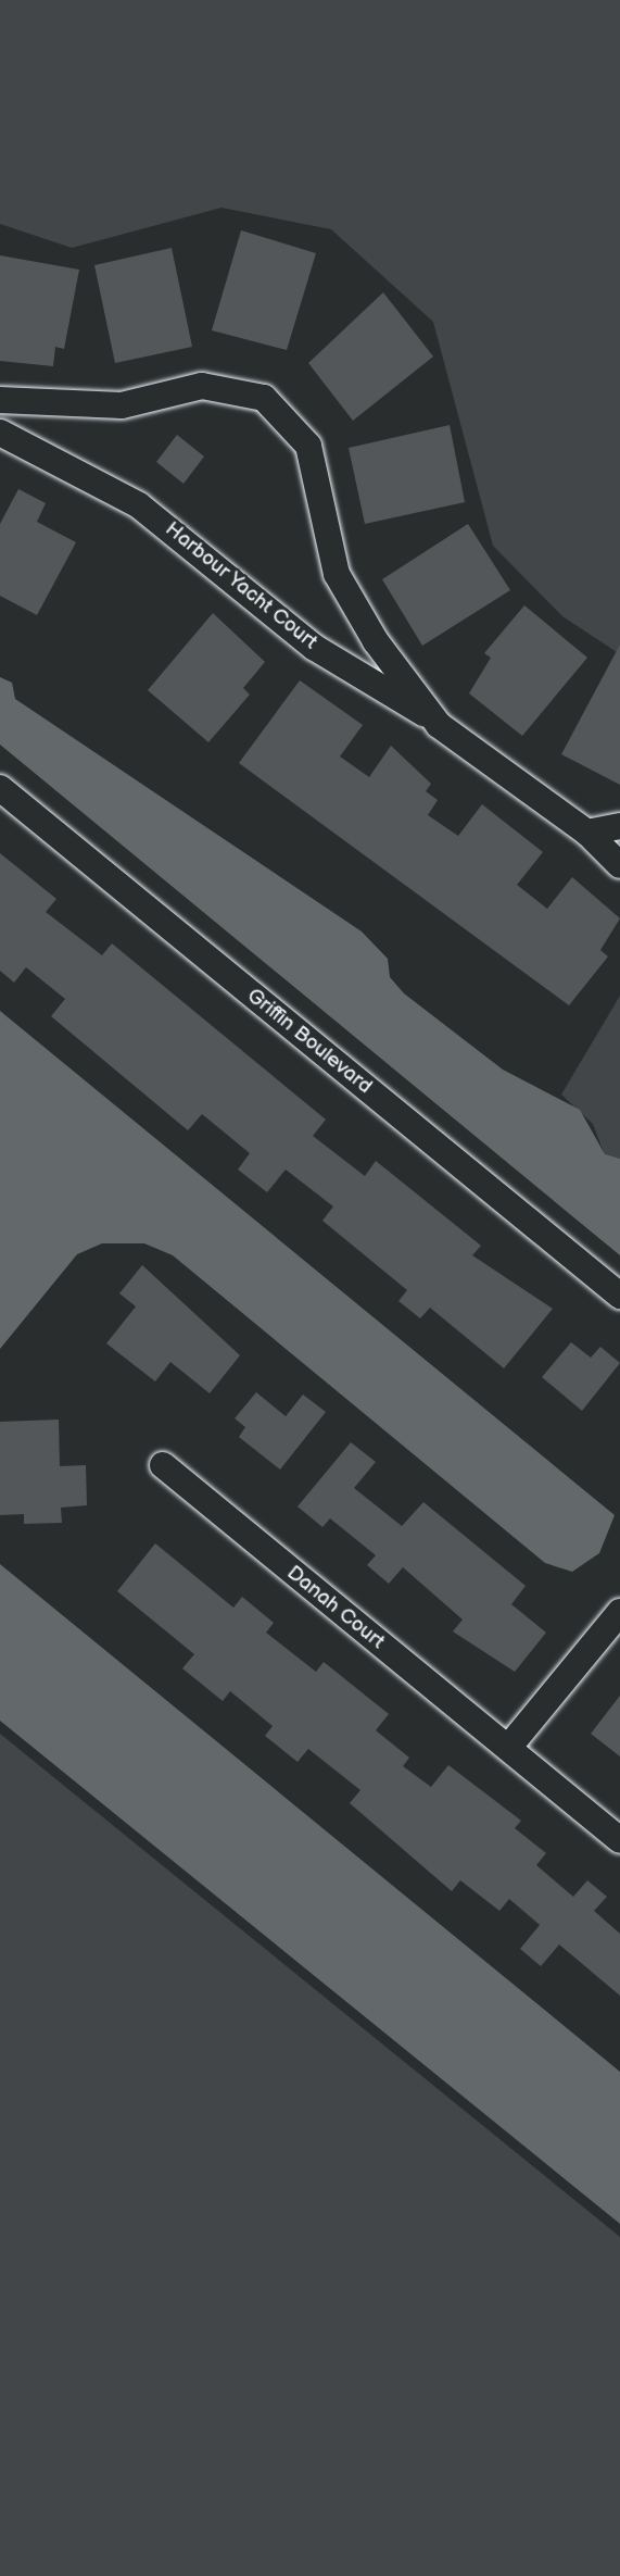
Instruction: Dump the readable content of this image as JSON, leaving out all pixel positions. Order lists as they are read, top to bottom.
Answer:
{
  "streets": {
    "street": ["Harbour Yacht Court", "Griffin Boulevard", "Danah Court"]
  }
}
